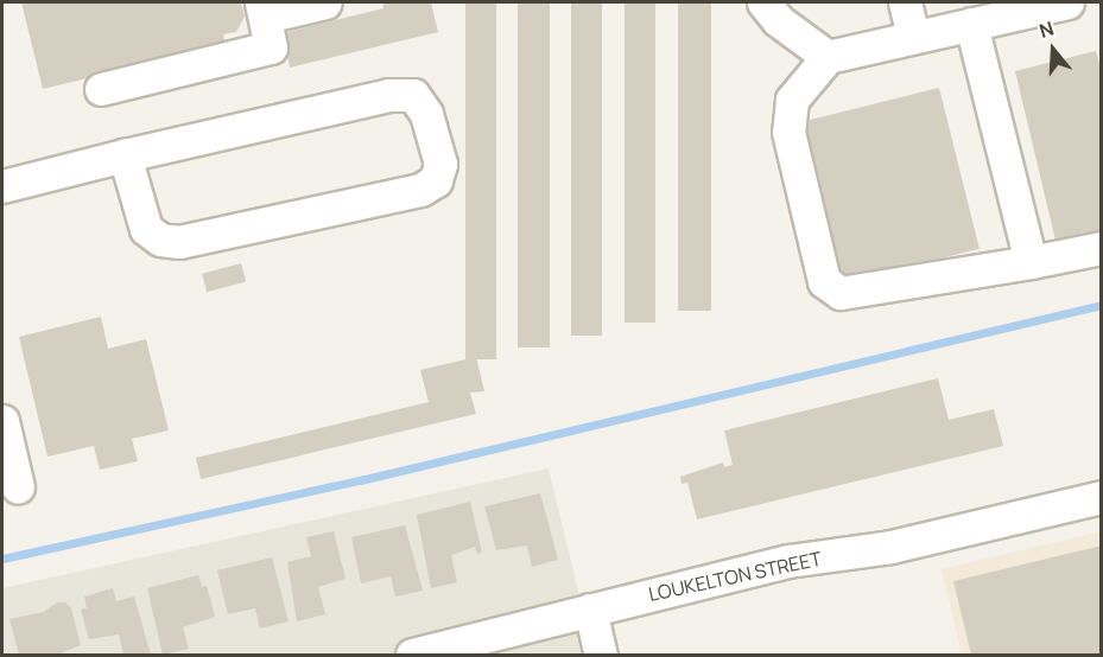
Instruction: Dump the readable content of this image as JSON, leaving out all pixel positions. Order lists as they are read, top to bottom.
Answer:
{
  "streets": {
    "street": ["LOUKELTON STREET"]
  },
  "north": "top"
}
